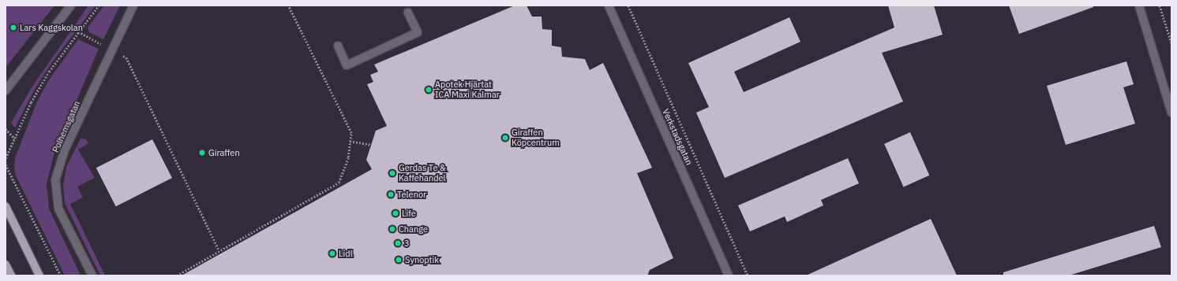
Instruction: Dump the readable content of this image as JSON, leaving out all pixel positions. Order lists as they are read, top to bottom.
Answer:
{
  "streets": {
    "street": ["Polhemsgatan", "Verkstadsgatan"]
  },
  "places": [
    "Lars Kaggskolan",
    "Apotek Hjärtat ICA Maxi Kalmar",
    "Giraffen Köpcentrum",
    "Giraffen",
    "Gerdas Te & Kaffehandel",
    "Telenor",
    "Life",
    "Change",
    "3",
    "Lidl",
    "Synoptik"
  ]
}
